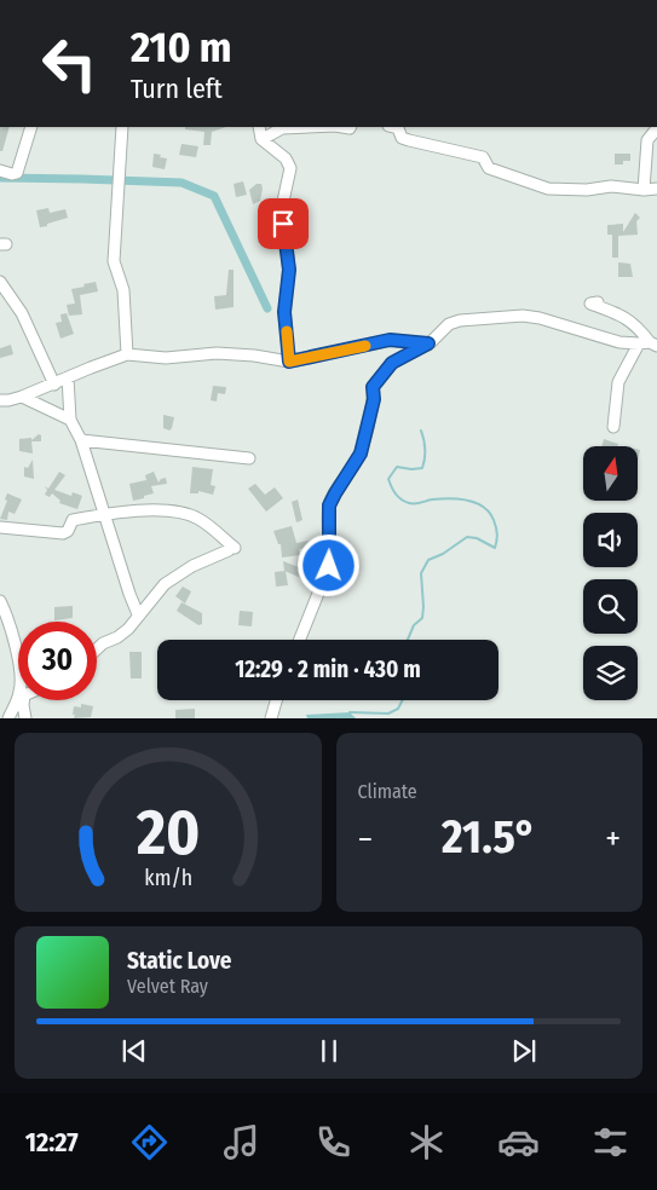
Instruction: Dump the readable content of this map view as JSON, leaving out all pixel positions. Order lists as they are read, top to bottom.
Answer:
{
  "north": "top",
  "page": {
    "turn": ["210 m", "Turn left"],
    "limit": "30",
    "trip": "12:29 · 2 min · 430 m",
    "tile": "Climate",
    "heat": ["−", "21.5°", "+"],
    "song": ["Static Love", "Velvet Ray"],
    "tabs": "12:27",
    "gauge": ["20", "km/h"]
  }
}
